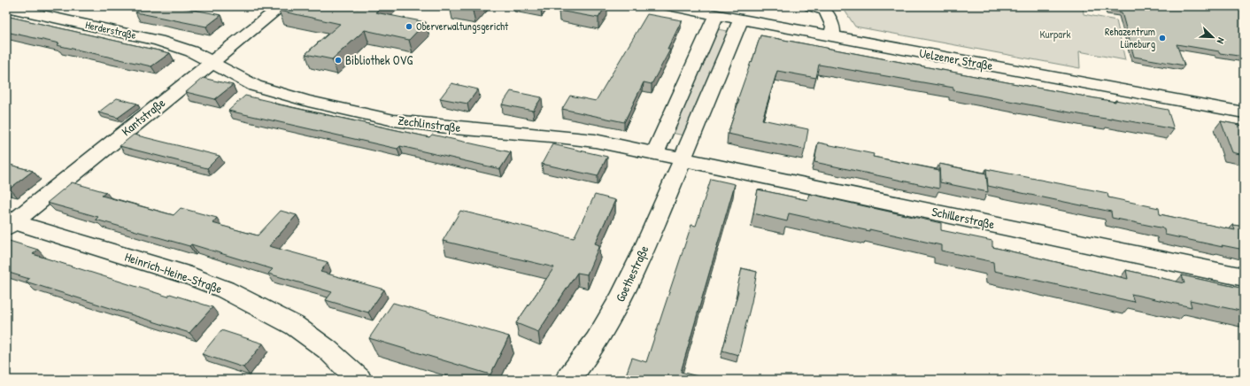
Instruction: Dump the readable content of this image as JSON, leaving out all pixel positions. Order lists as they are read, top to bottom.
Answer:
{
  "streets": {
    "street": [
      "Herderstraße",
      "Uelzener Straße",
      "Kantstraße",
      "Zechlinstraße",
      "Schillerstraße",
      "Heinrich-Heine-Straße",
      "Goethestraße"
    ]
  },
  "crossings": [
    ["Herderstraße", "Kantstraße"],
    ["Herderstraße", "Zechlinstraße"],
    ["Uelzener Straße", "Goethestraße"],
    ["Kantstraße", "Zechlinstraße"],
    ["Kantstraße", "Heinrich-Heine-Straße"],
    ["Schillerstraße", "Goethestraße"]
  ],
  "parks": ["Kurpark"],
  "places": ["Oberverwaltungsgericht", "Rehazentrum Lüneburg", "Bibliothek OVG"],
  "north": "bottom right"
}
